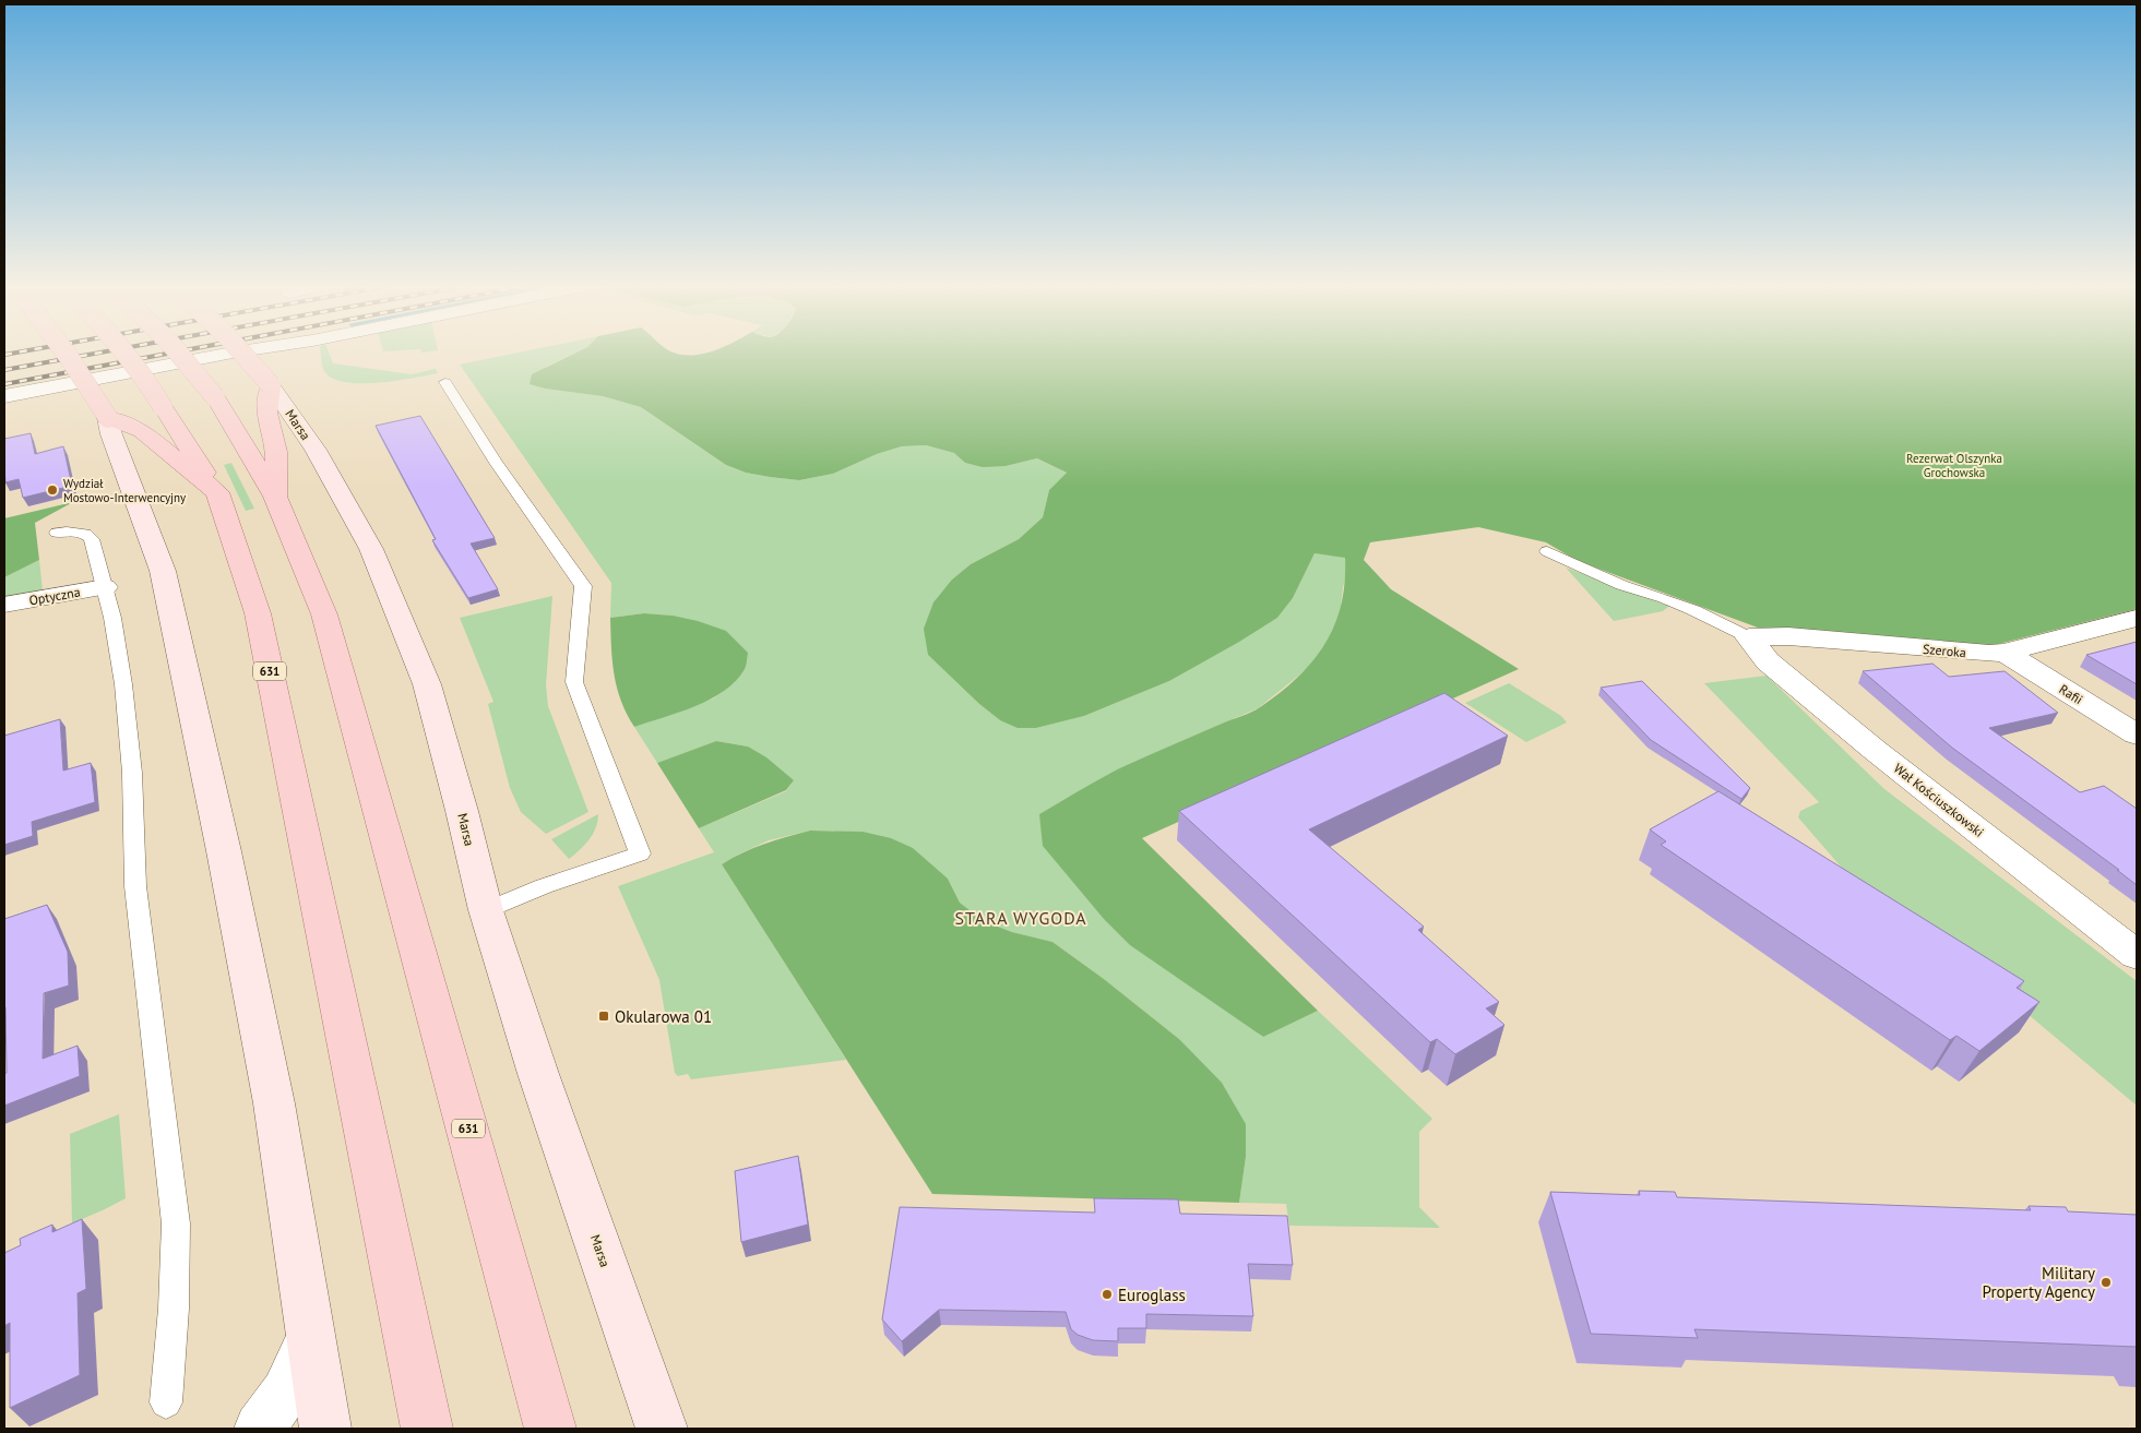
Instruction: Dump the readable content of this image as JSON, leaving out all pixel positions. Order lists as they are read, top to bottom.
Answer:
{
  "streets": {
    "main road": ["Marsa", "631"],
    "street": [
      "Optyczna",
      "Szeroka",
      "Rafii",
      "Wał Kościuszkowski"
    ]
  },
  "crossings": [
    ["Szeroka", "Rafii"],
    ["Szeroka", "Wał Kościuszkowski"]
  ],
  "districts": ["STARA WYGODA"],
  "parks": ["Rezerwat Olszynka Grochowska"],
  "places": {
    "other": ["Wydział Mostowo-Interwencyjny", "Military Property Agency", "Euroglass"],
    "transit": ["Okularowa 01"]
  }
}
